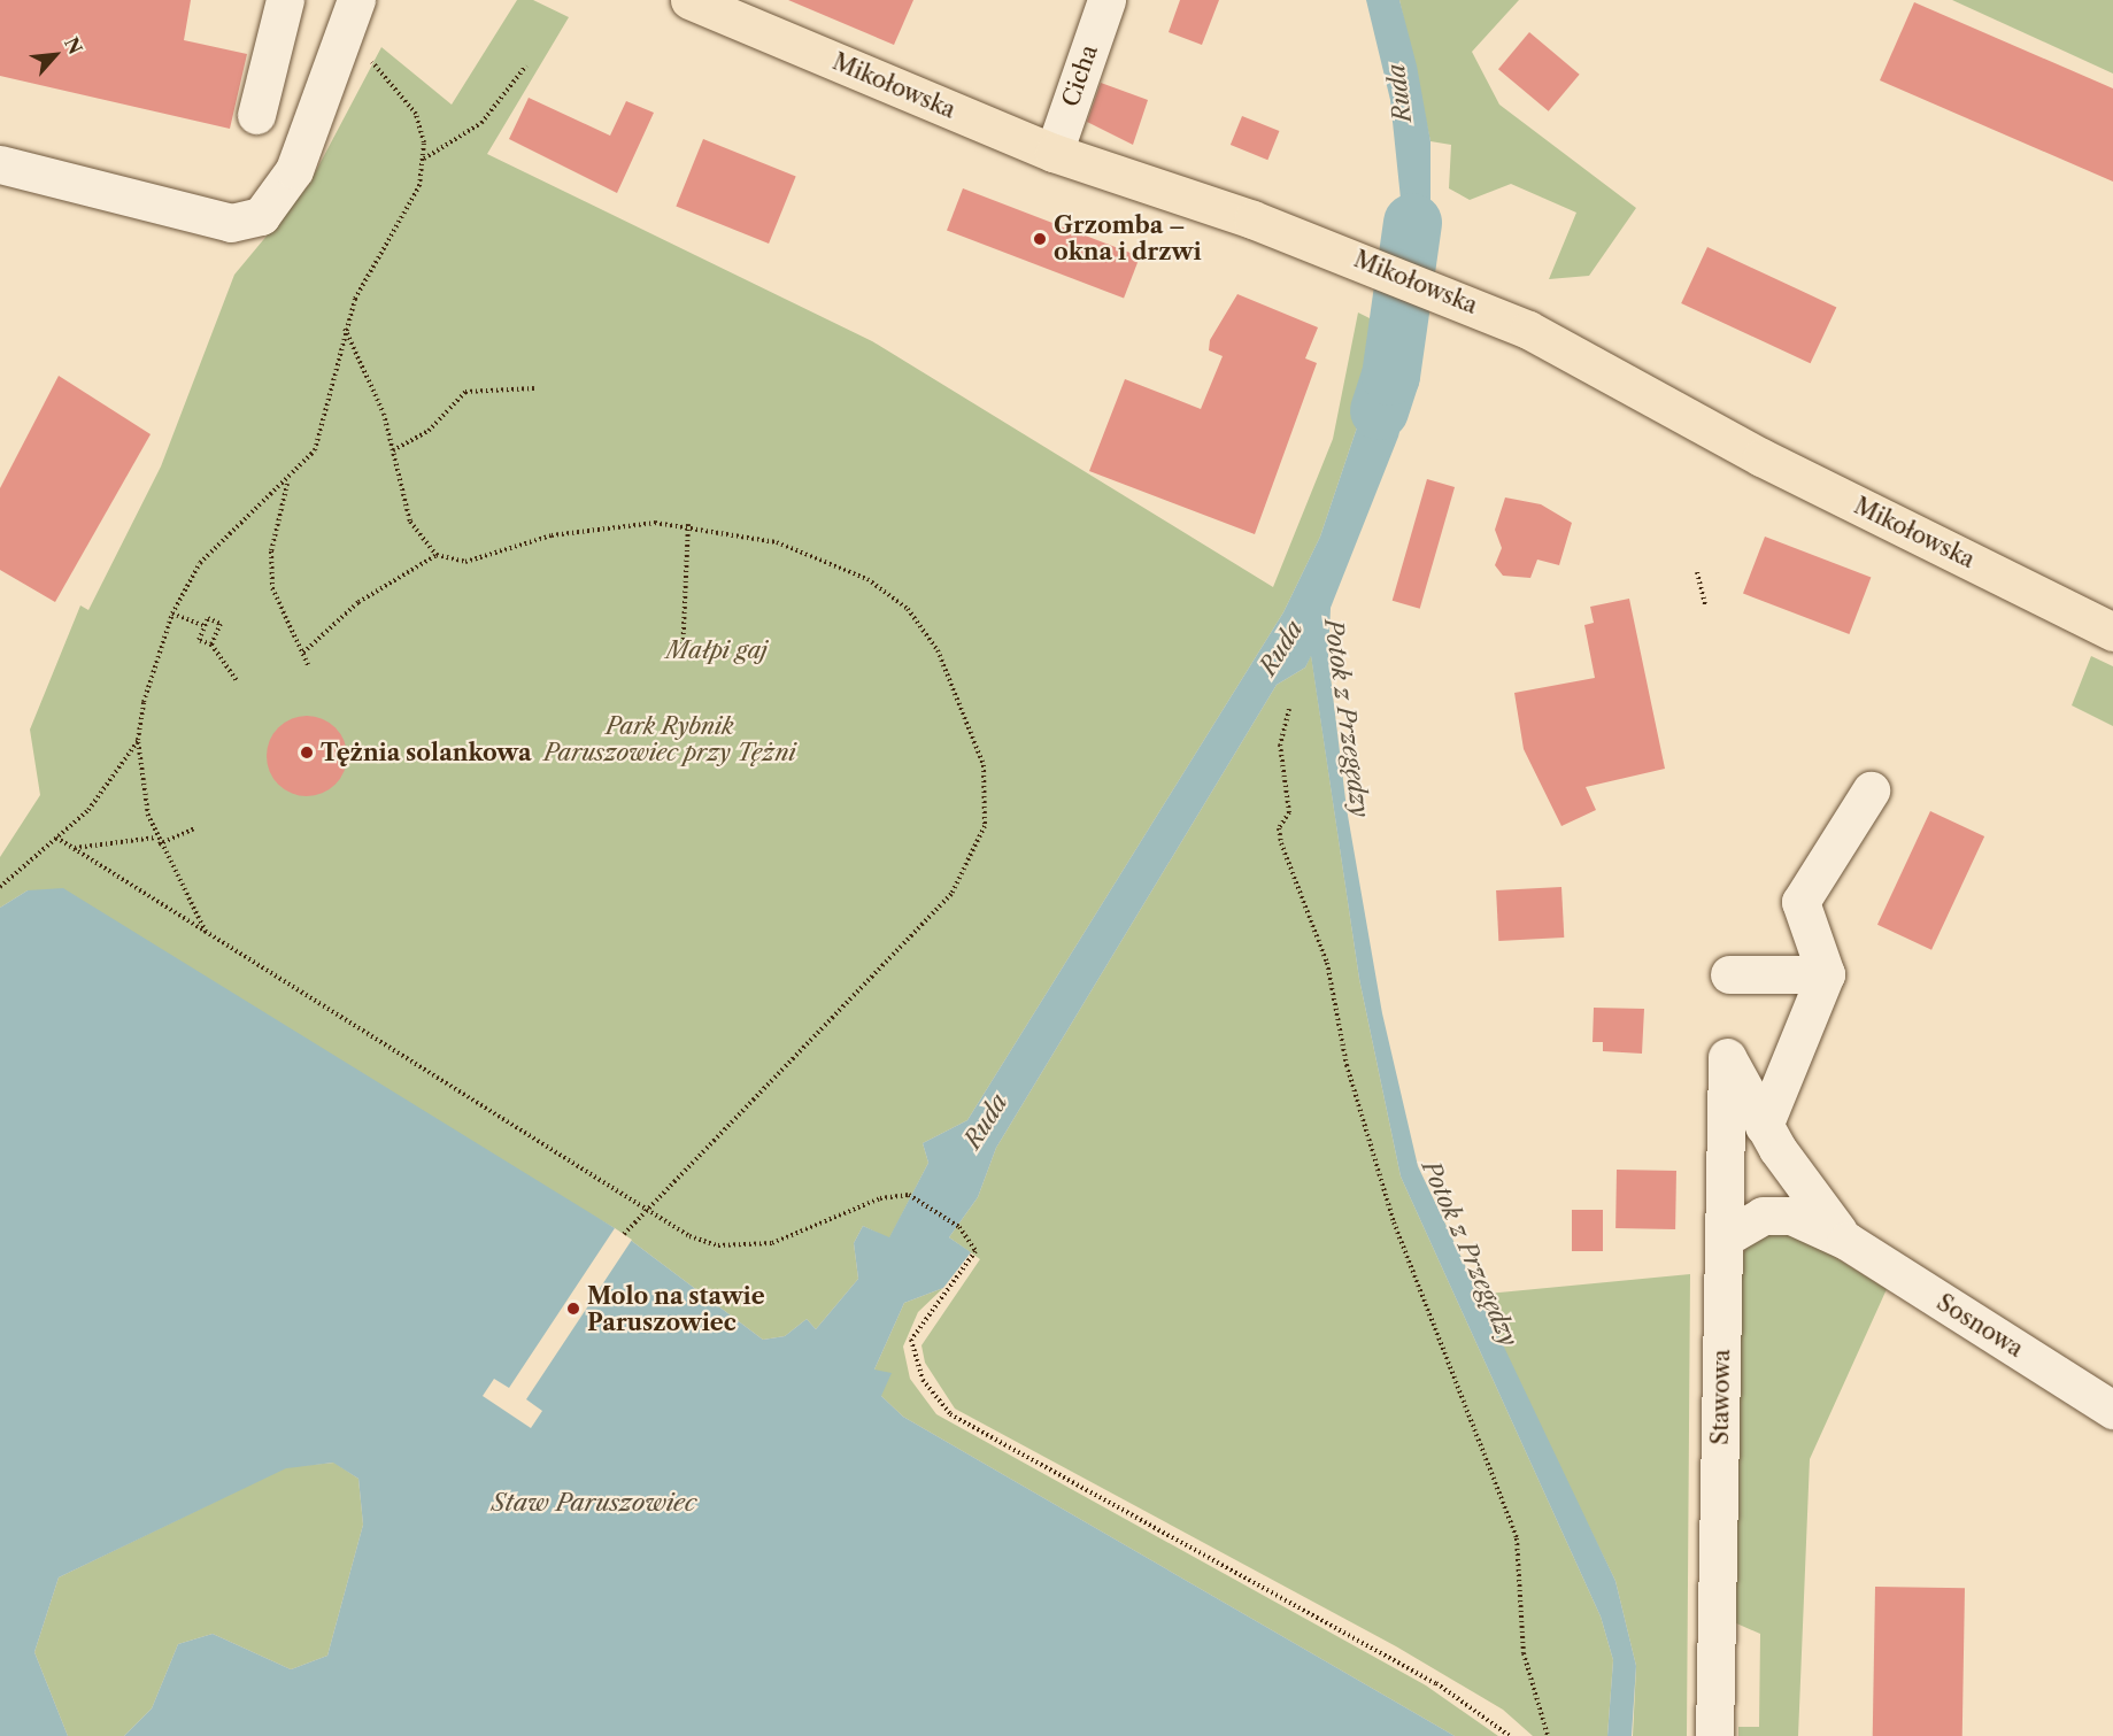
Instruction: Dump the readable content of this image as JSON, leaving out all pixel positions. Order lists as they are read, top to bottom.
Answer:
{
  "streets": {
    "main road": ["Mikołowska"],
    "street": ["Cicha", "Sosnowa", "Stawowa"]
  },
  "crossings": [
    ["Cicha", "Mikołowska"],
    ["Sosnowa", "Stawowa"]
  ],
  "water": ["Ruda", "Potok z Przegędzy", "Staw Paruszowiec"],
  "parks": ["Małpi gaj", "Park Rybnik Paruszowiec przy Tężni"],
  "places": ["Grzomba – okna i drzwi", "Tężnia solankowa", "Molo na stawie Paruszowiec"],
  "north": "top right"
}
